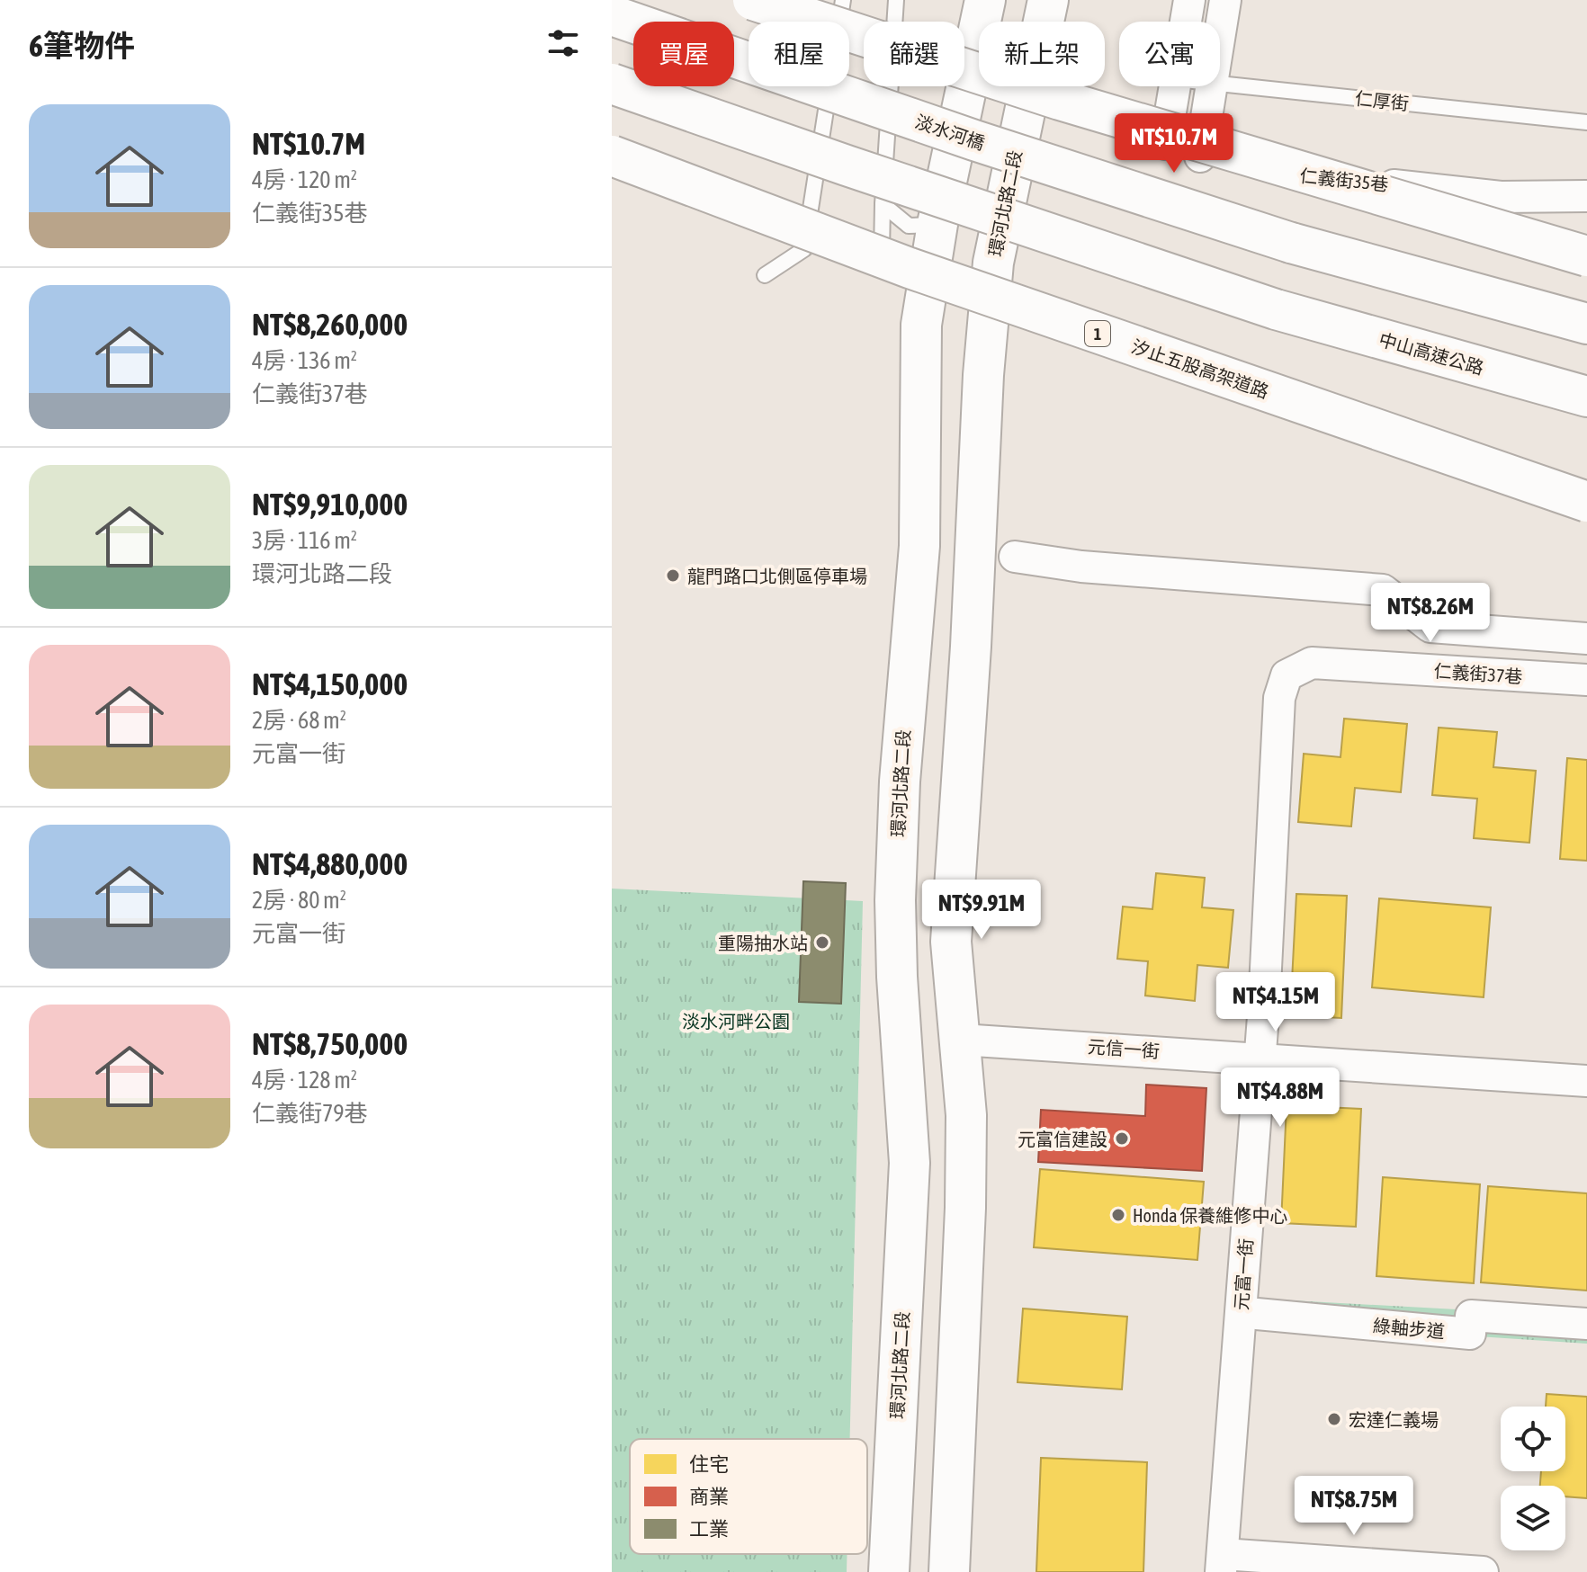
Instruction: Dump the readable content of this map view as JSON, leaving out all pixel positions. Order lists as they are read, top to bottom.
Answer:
{
  "streets": {
    "main road": [
      "淡水河橋",
      "環河北路二段",
      "1",
      "中山高速公路",
      "汐止五股高架道路"
    ],
    "street": [
      "仁義街35巷",
      "仁義街37巷",
      "元信一街",
      "元富一街",
      "綠軸步道"
    ],
    "lane": ["仁厚街"]
  },
  "crossings": [
    ["仁義街35巷", "環河北路二段"],
    ["環河北路二段", "元信一街"],
    ["仁義街37巷", "元富一街"],
    ["元信一街", "元富一街"]
  ],
  "parks": ["淡水河畔公園"],
  "places": [
    "龍門路口北側區停車場",
    "重陽抽水站",
    "元富信建設",
    "Honda 保養維修中心",
    "宏達仁義場"
  ],
  "legend": ["住宅", "商業", "工業"],
  "page": {
    "heading": "6筆物件",
    "chip": [
      "買屋",
      "租屋",
      "篩選",
      "新上架",
      "公寓"
    ],
    "list": [
      {
        "name": "NT$10.7M",
        "note": "4房 · 120 m² · 仁義街35巷"
      },
      {
        "name": "NT$8,260,000",
        "note": "4房 · 136 m² · 仁義街37巷"
      },
      {
        "name": "NT$9,910,000",
        "note": "3房 · 116 m² · 環河北路二段"
      },
      {
        "name": "NT$4,150,000",
        "note": "2房 · 68 m² · 元富一街"
      },
      {
        "name": "NT$4,880,000",
        "note": "2房 · 80 m² · 元富一街"
      },
      {
        "name": "NT$8,750,000",
        "note": "4房 · 128 m² · 仁義街79巷"
      }
    ],
    "price": [
      "NT$10.7M",
      "NT$8.26M",
      "NT$9.91M",
      "NT$4.15M",
      "NT$4.88M",
      "NT$8.75M"
    ]
  }
}
